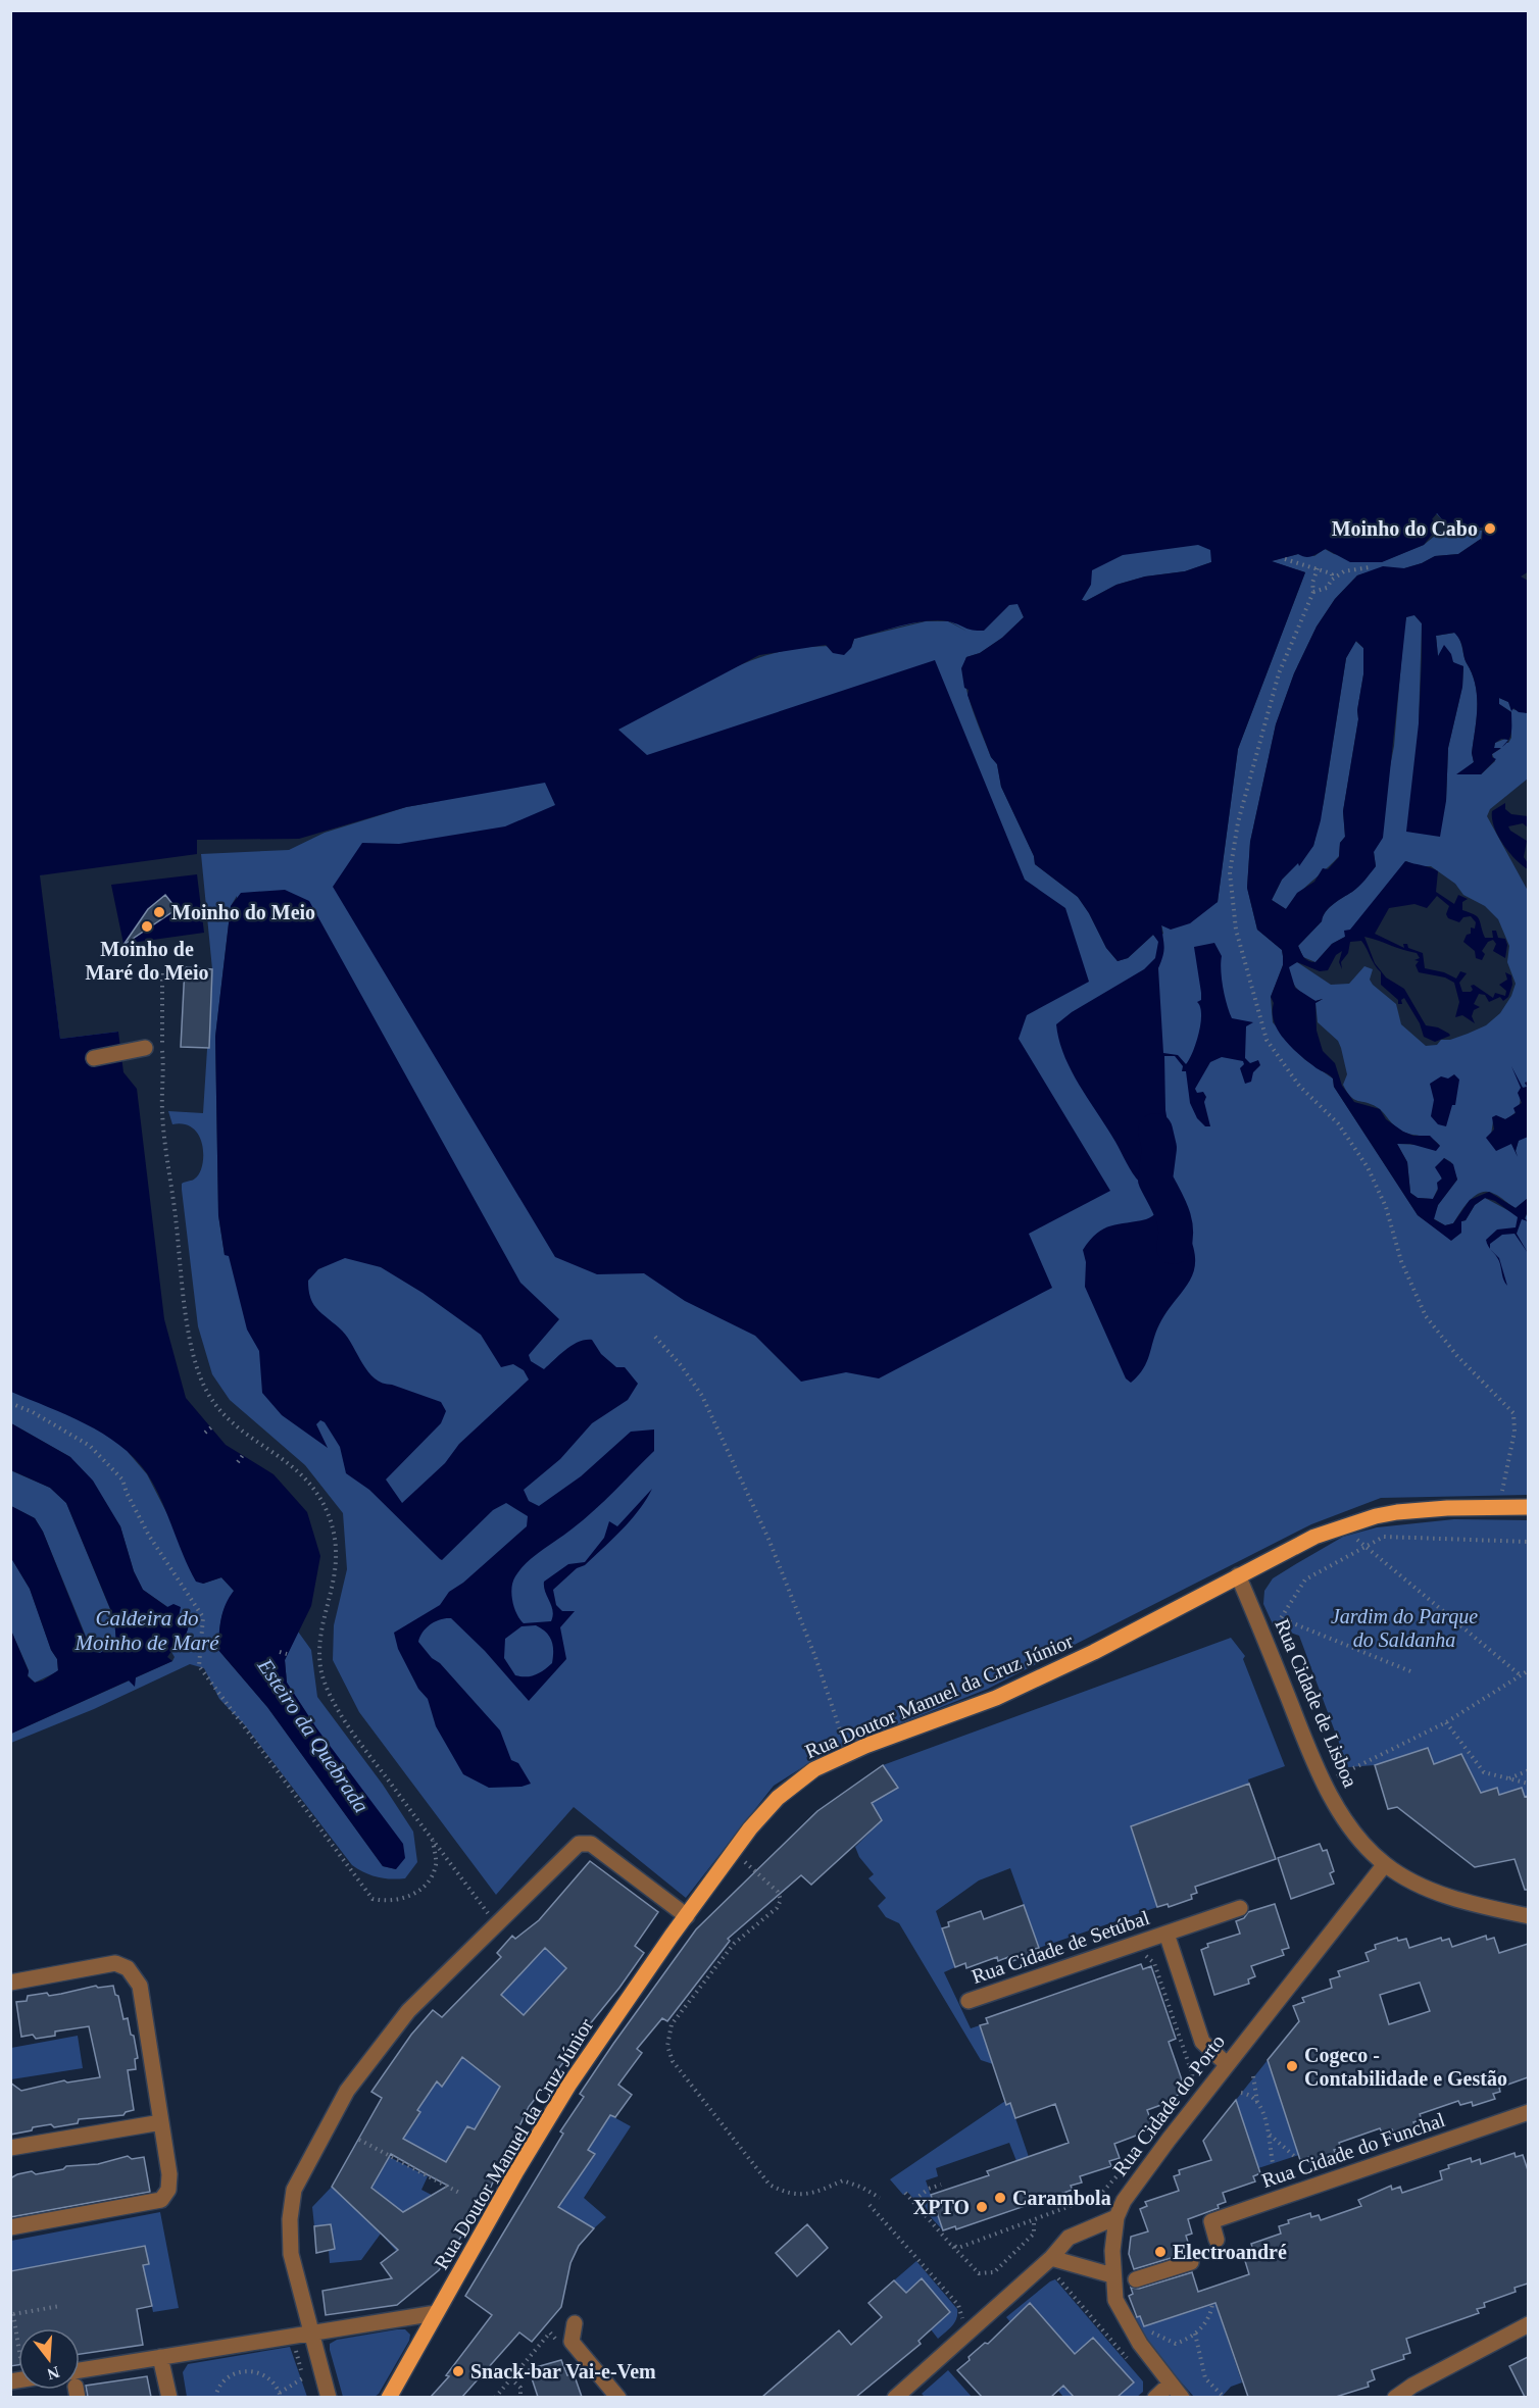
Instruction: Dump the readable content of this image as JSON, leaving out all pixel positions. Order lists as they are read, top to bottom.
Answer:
{
  "streets": {
    "main road": ["Rua Doutor Manuel da Cruz Júnior"],
    "street": [
      "Rua Cidade de Lisboa",
      "Rua Cidade de Setúbal",
      "Rua Cidade do Porto",
      "Rua Cidade do Funchal"
    ]
  },
  "crossings": [
    ["Rua Doutor Manuel da Cruz Júnior", "Rua Cidade de Lisboa"],
    ["Rua Cidade de Lisboa", "Rua Cidade do Porto"],
    ["Rua Cidade de Setúbal", "Rua Cidade do Porto"]
  ],
  "water": ["Caldeira do Moinho de Maré", "Esteiro da Quebrada"],
  "parks": ["Jardim do Parque do Saldanha"],
  "places": [
    "Moinho do Cabo",
    "Moinho do Meio",
    "Moinho de Maré do Meio",
    "Cogeco - Contabilidade e Gestão",
    "Carambola",
    "XPTO",
    "Electroandré",
    "Snack-bar Vai-e-Vem"
  ],
  "north": "bottom"
}
